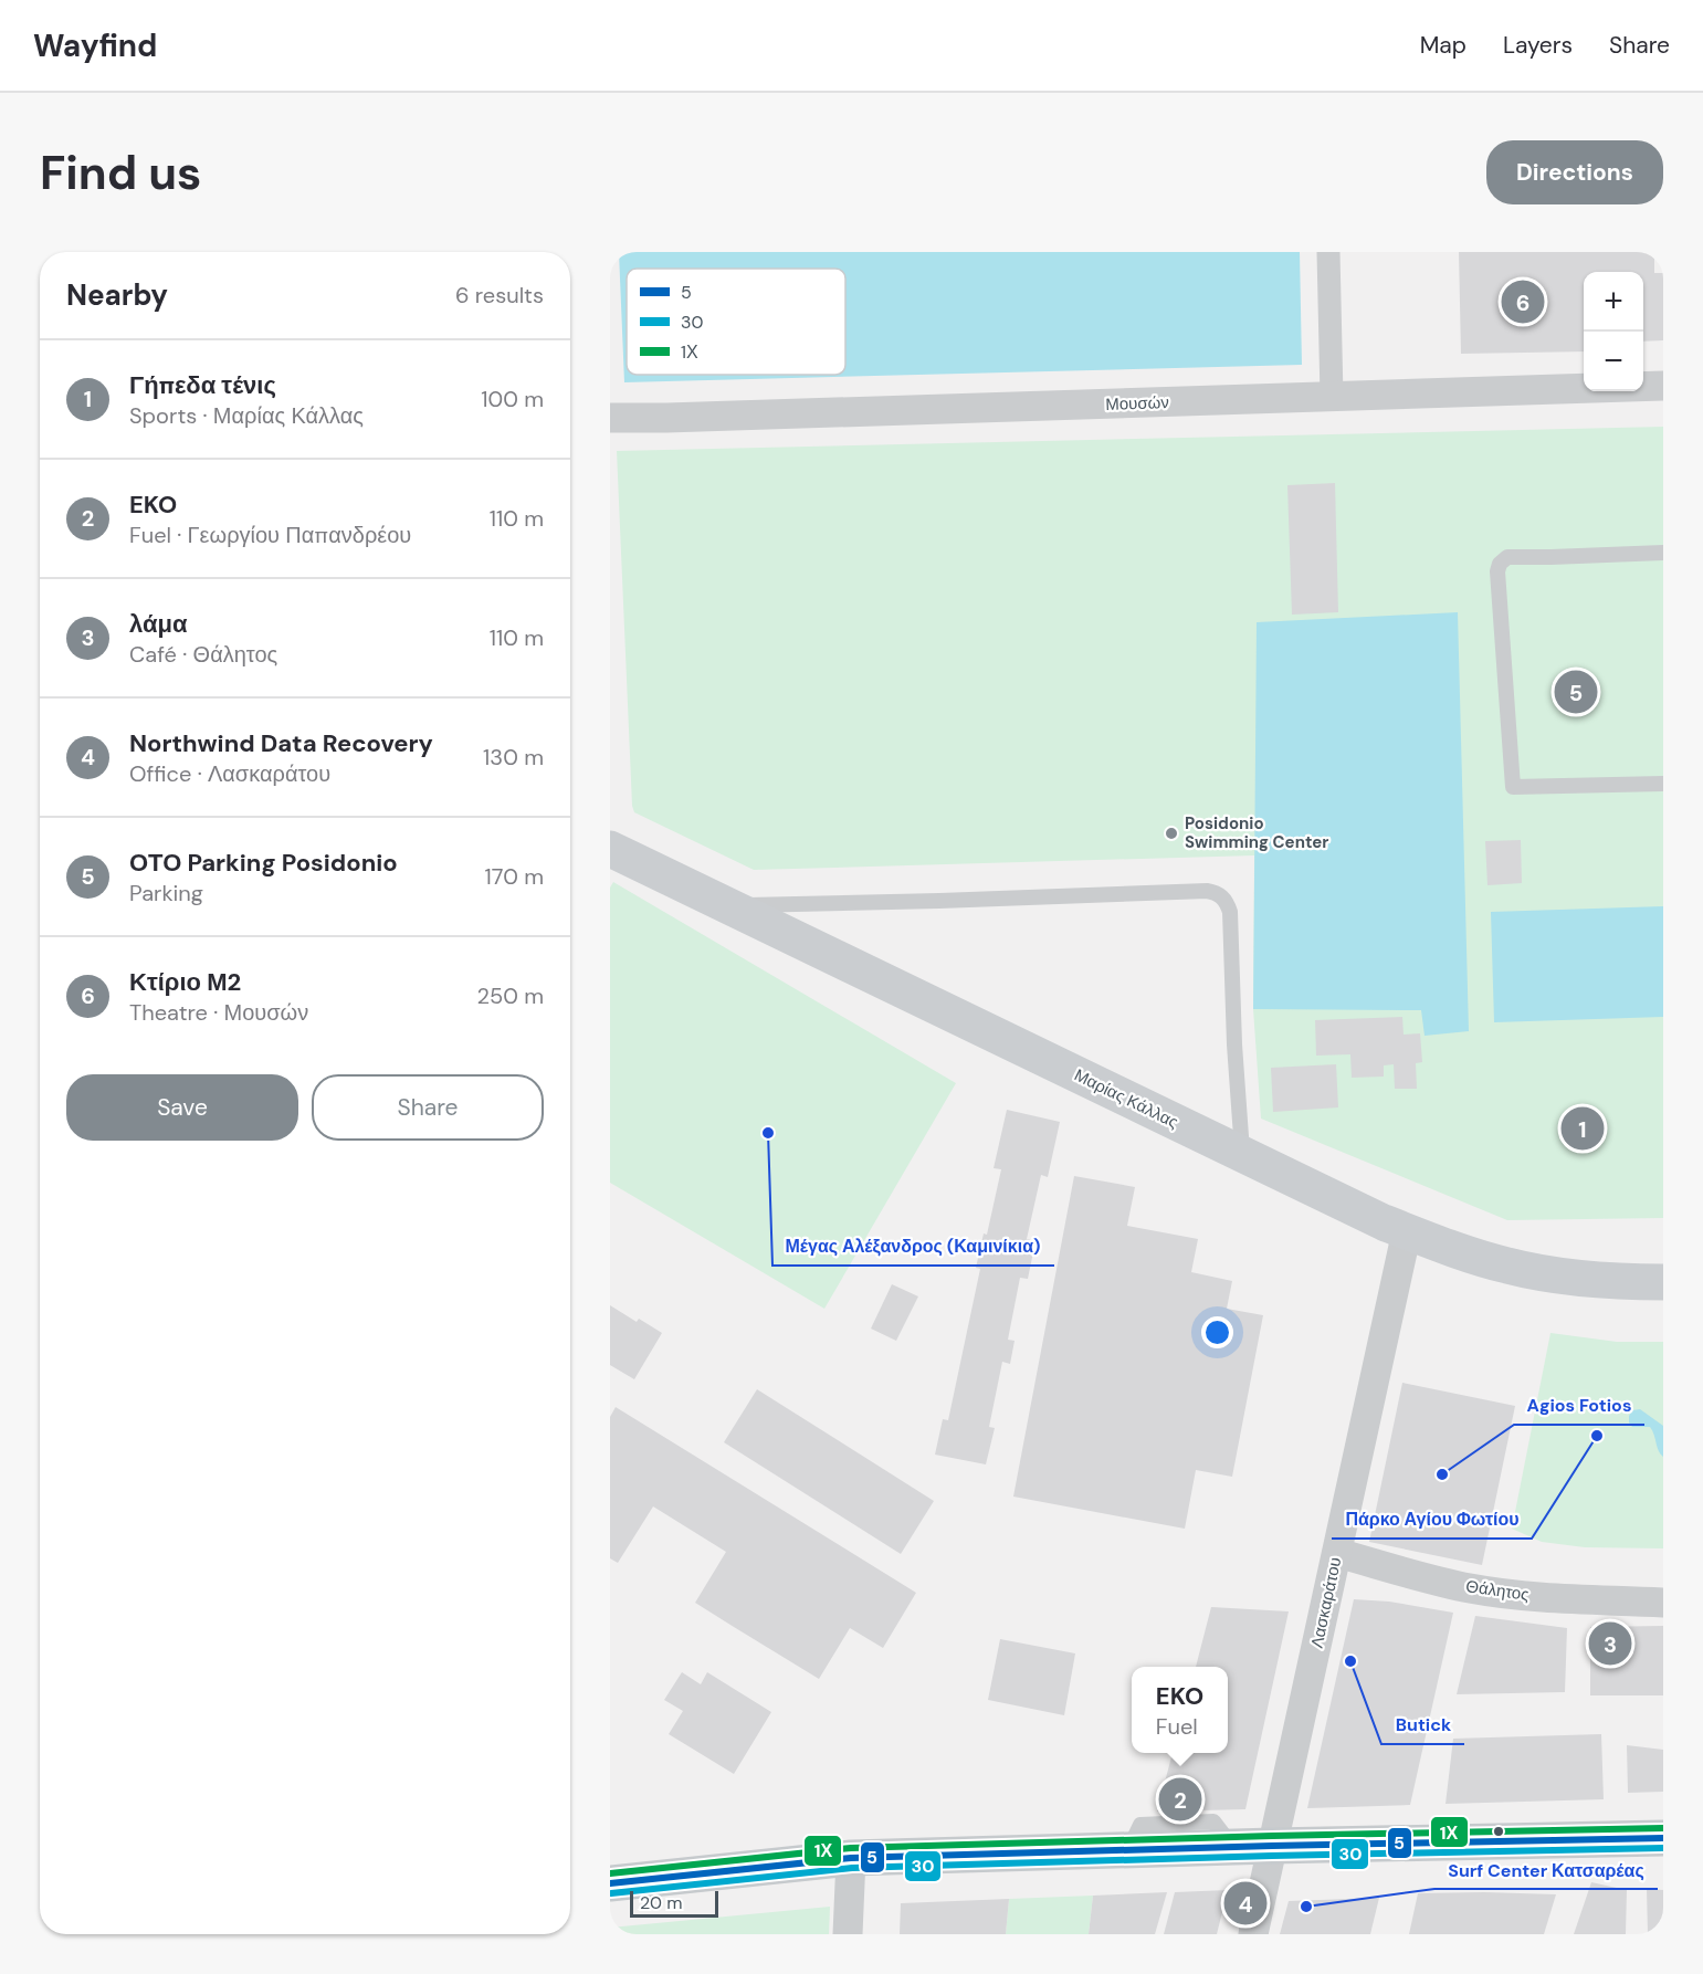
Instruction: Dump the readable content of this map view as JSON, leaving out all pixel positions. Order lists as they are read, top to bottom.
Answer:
{
  "streets": {
    "main road": ["Μαρίας Κάλλας"],
    "street": ["Μουσών", "Θάλητος", "Λασκαράτου"]
  },
  "crossings": [
    ["Μαρίας Κάλλας", "Λασκαράτου"],
    ["Θάλητος", "Λασκαράτου"]
  ],
  "places": [
    "Posidonio Swimming Center",
    "Μέγας Αλέξανδρος (Καμινίκια)",
    "Πάρκο Αγίου Φωτίου",
    "Agios Fotios",
    "Butick",
    "Surf Center Κατσαρέας"
  ],
  "lines": ["transit line 1Χ", "transit line 5", "transit line 30"],
  "legend": ["5", "30", "1Χ"],
  "scale_bar": "20 m",
  "page": {
    "header": "Wayfind",
    "nav": ["Map", "Layers", "Share"],
    "buttons": [
      "Directions",
      ["Save", "Share"]
    ],
    "title": "Find us",
    "heading": ["Nearby", "6 results"],
    "map_buttons": ["+", "−"],
    "pins": [
      "6",
      "5",
      "1",
      "3",
      "2",
      "4"
    ],
    "list": [
      {
        "mark": "1",
        "name": "Γήπεδα τένις",
        "note": "Sports · Μαρίας Κάλλας",
        "value": "100 m"
      },
      {
        "mark": "2",
        "name": "EKO",
        "note": "Fuel · Γεωργίου Παπανδρέου",
        "value": "110 m"
      },
      {
        "mark": "3",
        "name": "λάμα",
        "note": "Café · Θάλητος",
        "value": "110 m"
      },
      {
        "mark": "4",
        "name": "Northwind Data Recovery",
        "note": "Office · Λασκαράτου",
        "value": "130 m"
      },
      {
        "mark": "5",
        "name": "ΟΤΟ Parking Posidonio",
        "note": "Parking",
        "value": "170 m"
      },
      {
        "mark": "6",
        "name": "Κτίριο Μ2",
        "note": "Theatre · Μουσών",
        "value": "250 m"
      }
    ],
    "popup": ["EKO", "Fuel"],
    "scale": "20 m"
  }
}
